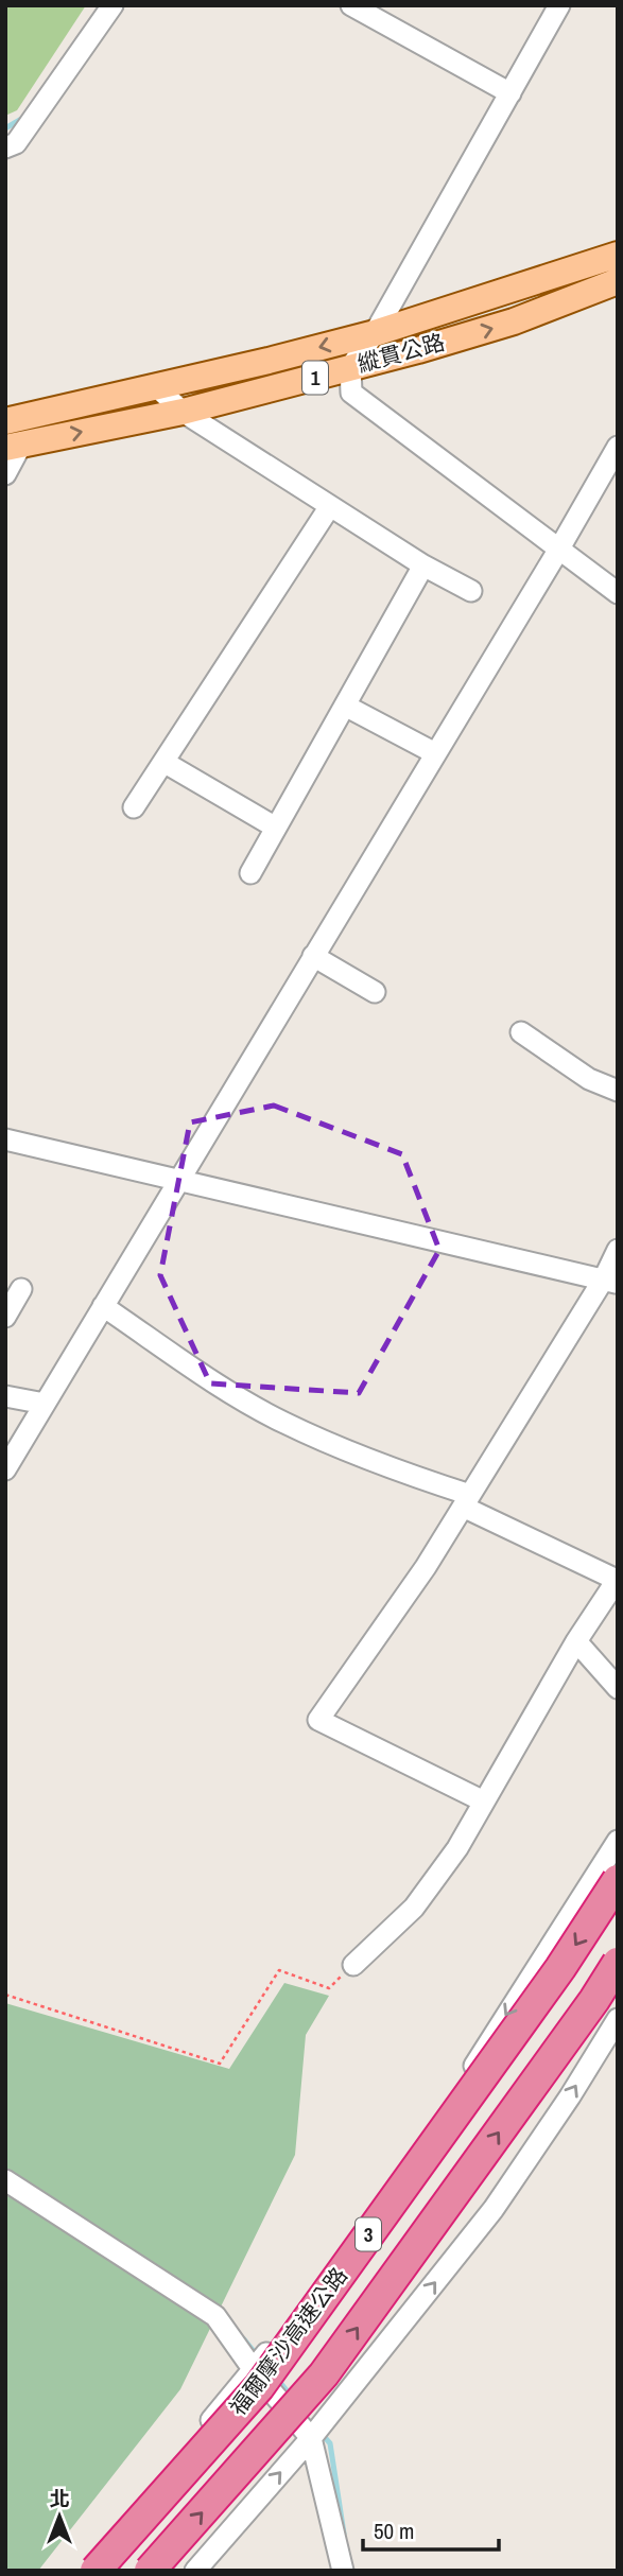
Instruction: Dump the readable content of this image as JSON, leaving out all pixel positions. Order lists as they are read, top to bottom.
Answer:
{
  "streets": {
    "highway": ["3", "福爾摩沙高速公路"],
    "main road": ["縱貫公路", "1"]
  },
  "scale_bar": "50 m",
  "north": "top"
}
